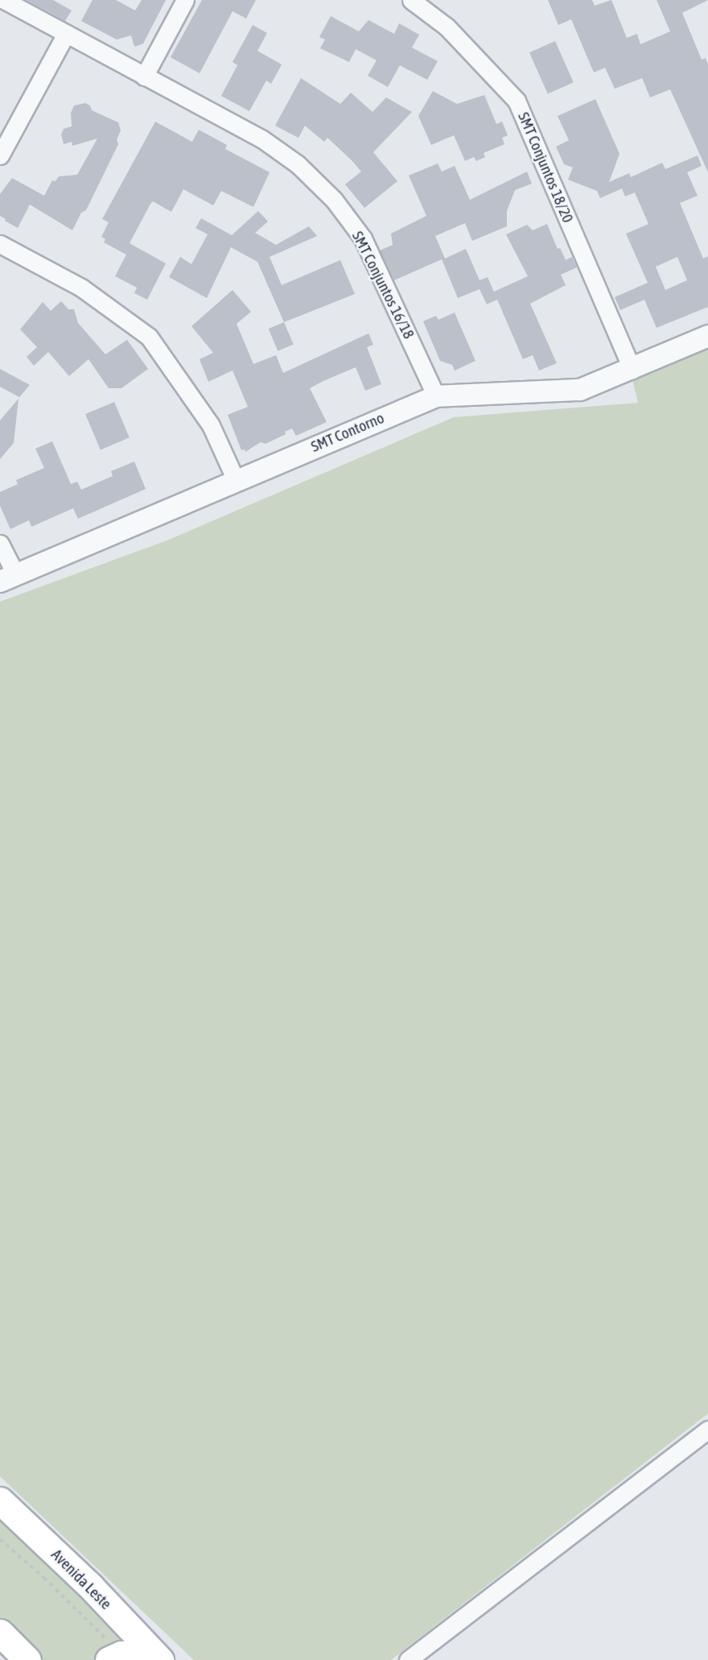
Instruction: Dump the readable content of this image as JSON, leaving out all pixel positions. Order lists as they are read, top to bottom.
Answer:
{
  "streets": {
    "main road": ["Avenida Leste"],
    "street": ["SMT Conjuntos 18/20", "SMT Conjuntos 16/18", "SMT Contorno"]
  },
  "crossings": [
    ["SMT Conjuntos 18/20", "SMT Contorno"],
    ["SMT Conjuntos 16/18", "SMT Contorno"]
  ]
}
